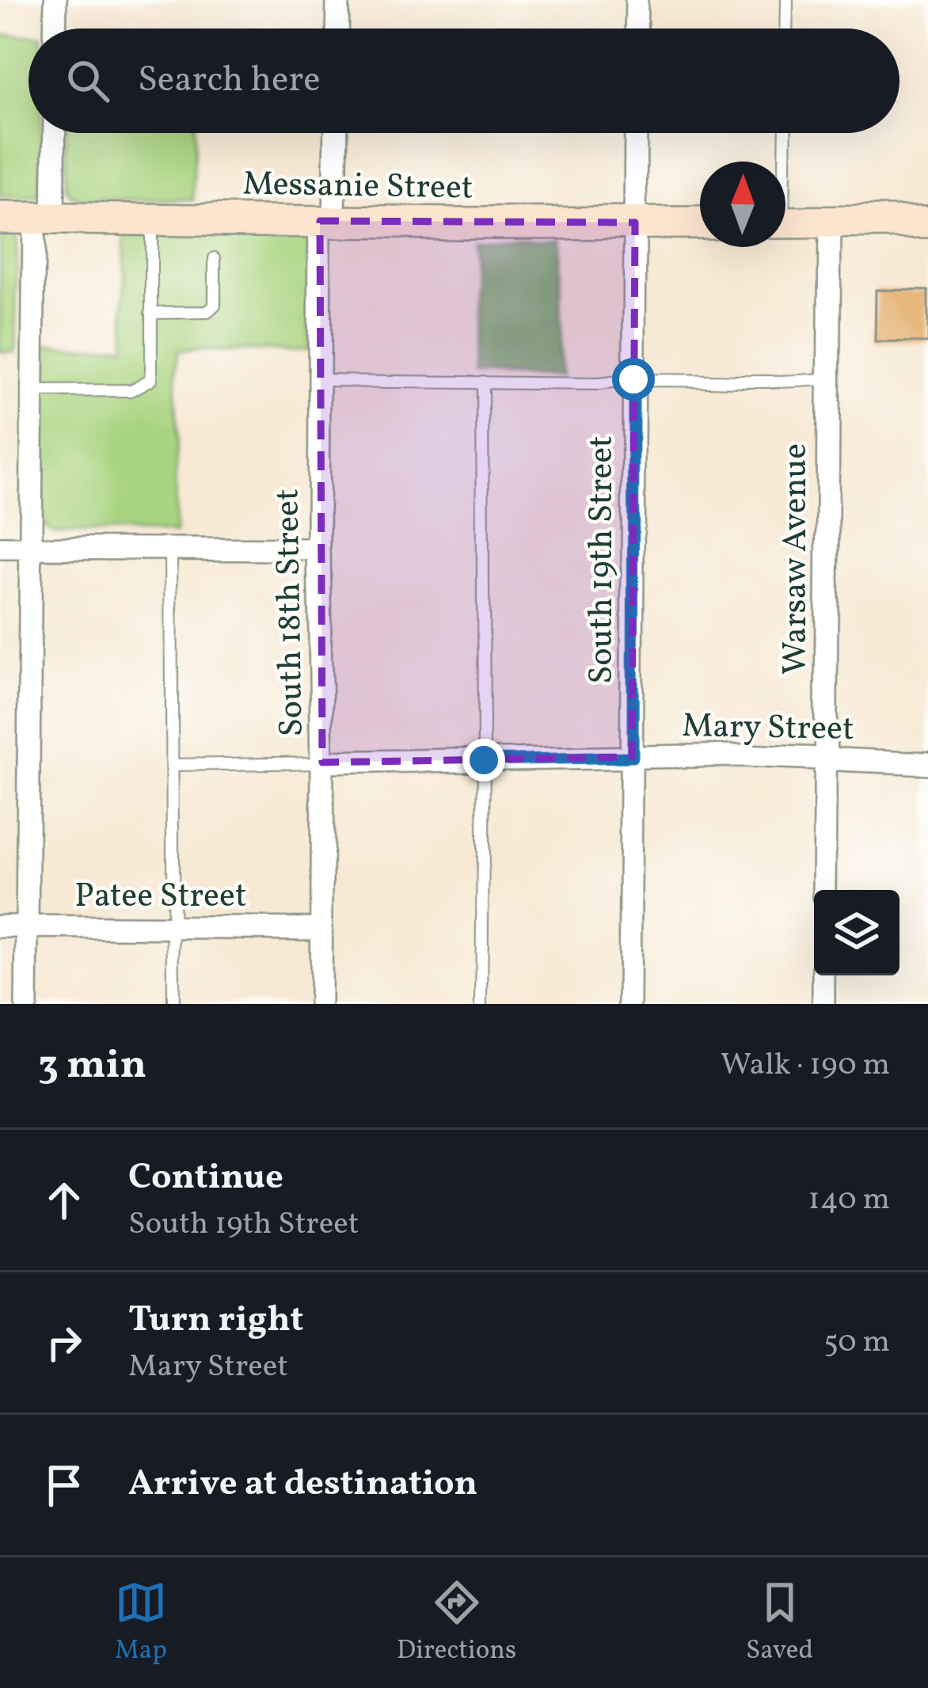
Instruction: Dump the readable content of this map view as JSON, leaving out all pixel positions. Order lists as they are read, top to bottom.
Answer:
{
  "streets": {
    "street": [
      "Messanie Street",
      "Warsaw Avenue",
      "South 19th Street",
      "South 18th Street",
      "Mary Street",
      "Patee Street"
    ]
  },
  "crossings": [
    ["Messanie Street", "South 19th Street"],
    ["Messanie Street", "South 18th Street"],
    ["Warsaw Avenue", "Mary Street"],
    ["South 19th Street", "Mary Street"],
    ["South 18th Street", "Mary Street"],
    ["South 18th Street", "Patee Street"]
  ],
  "north": "top",
  "page": {
    "search": "Search here",
    "heading": ["3 min", "Walk · 190 m"],
    "list": [
      ["Continue", "South 19th Street", "140 m"],
      ["Turn right", "Mary Street", "50 m"],
      "Arrive at destination"
    ],
    "nav": ["Map", "Directions", "Saved"]
  }
}
